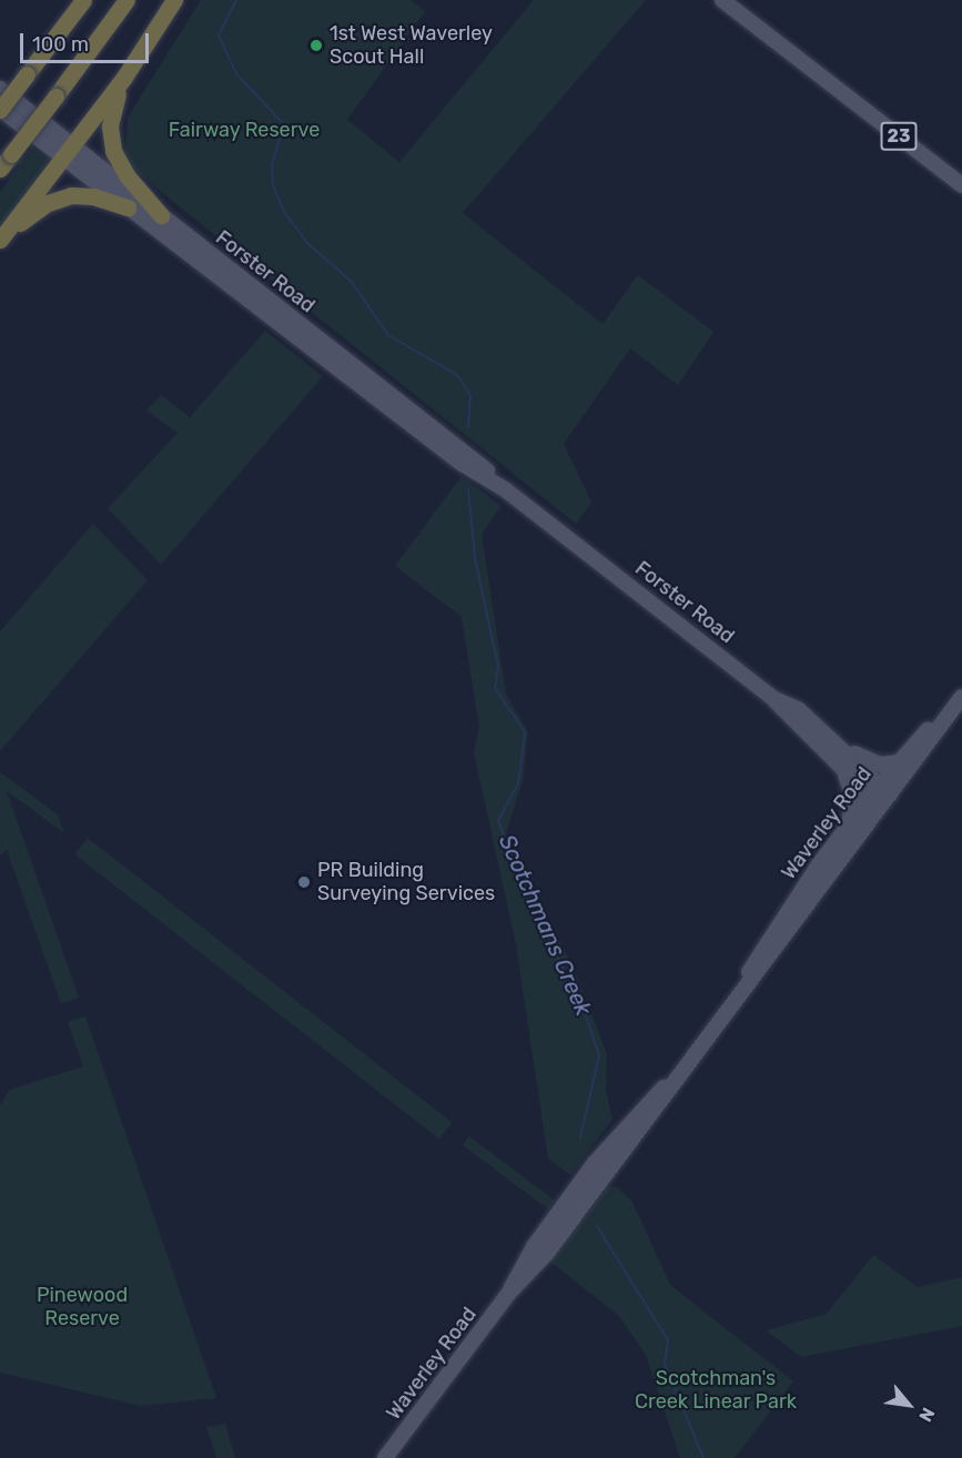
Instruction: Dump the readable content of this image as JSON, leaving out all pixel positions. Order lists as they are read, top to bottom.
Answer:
{
  "streets": {
    "main road": ["23", "Forster Road", "Waverley Road"]
  },
  "crossings": [
    ["Forster Road", "Waverley Road"]
  ],
  "water": ["Scotchmans Creek"],
  "parks": ["Fairway Reserve", "Pinewood Reserve", "Scotchman's Creek Linear Park"],
  "places": ["1st West Waverley Scout Hall", "PR Building Surveying Services"],
  "scale_bar": "100 m",
  "north": "bottom right"
}
